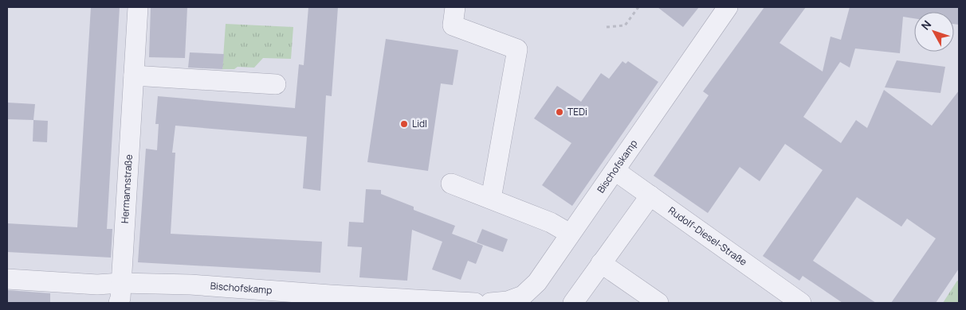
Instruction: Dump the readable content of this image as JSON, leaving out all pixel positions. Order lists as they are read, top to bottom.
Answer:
{
  "streets": {
    "street": ["Bischofskamp", "Hermannstraße", "Rudolf-Diesel-Straße"]
  },
  "crossings": [
    ["Bischofskamp", "Hermannstraße"],
    ["Bischofskamp", "Rudolf-Diesel-Straße"]
  ],
  "places": ["TEDi", "Lidl"],
  "north": "top left"
}
